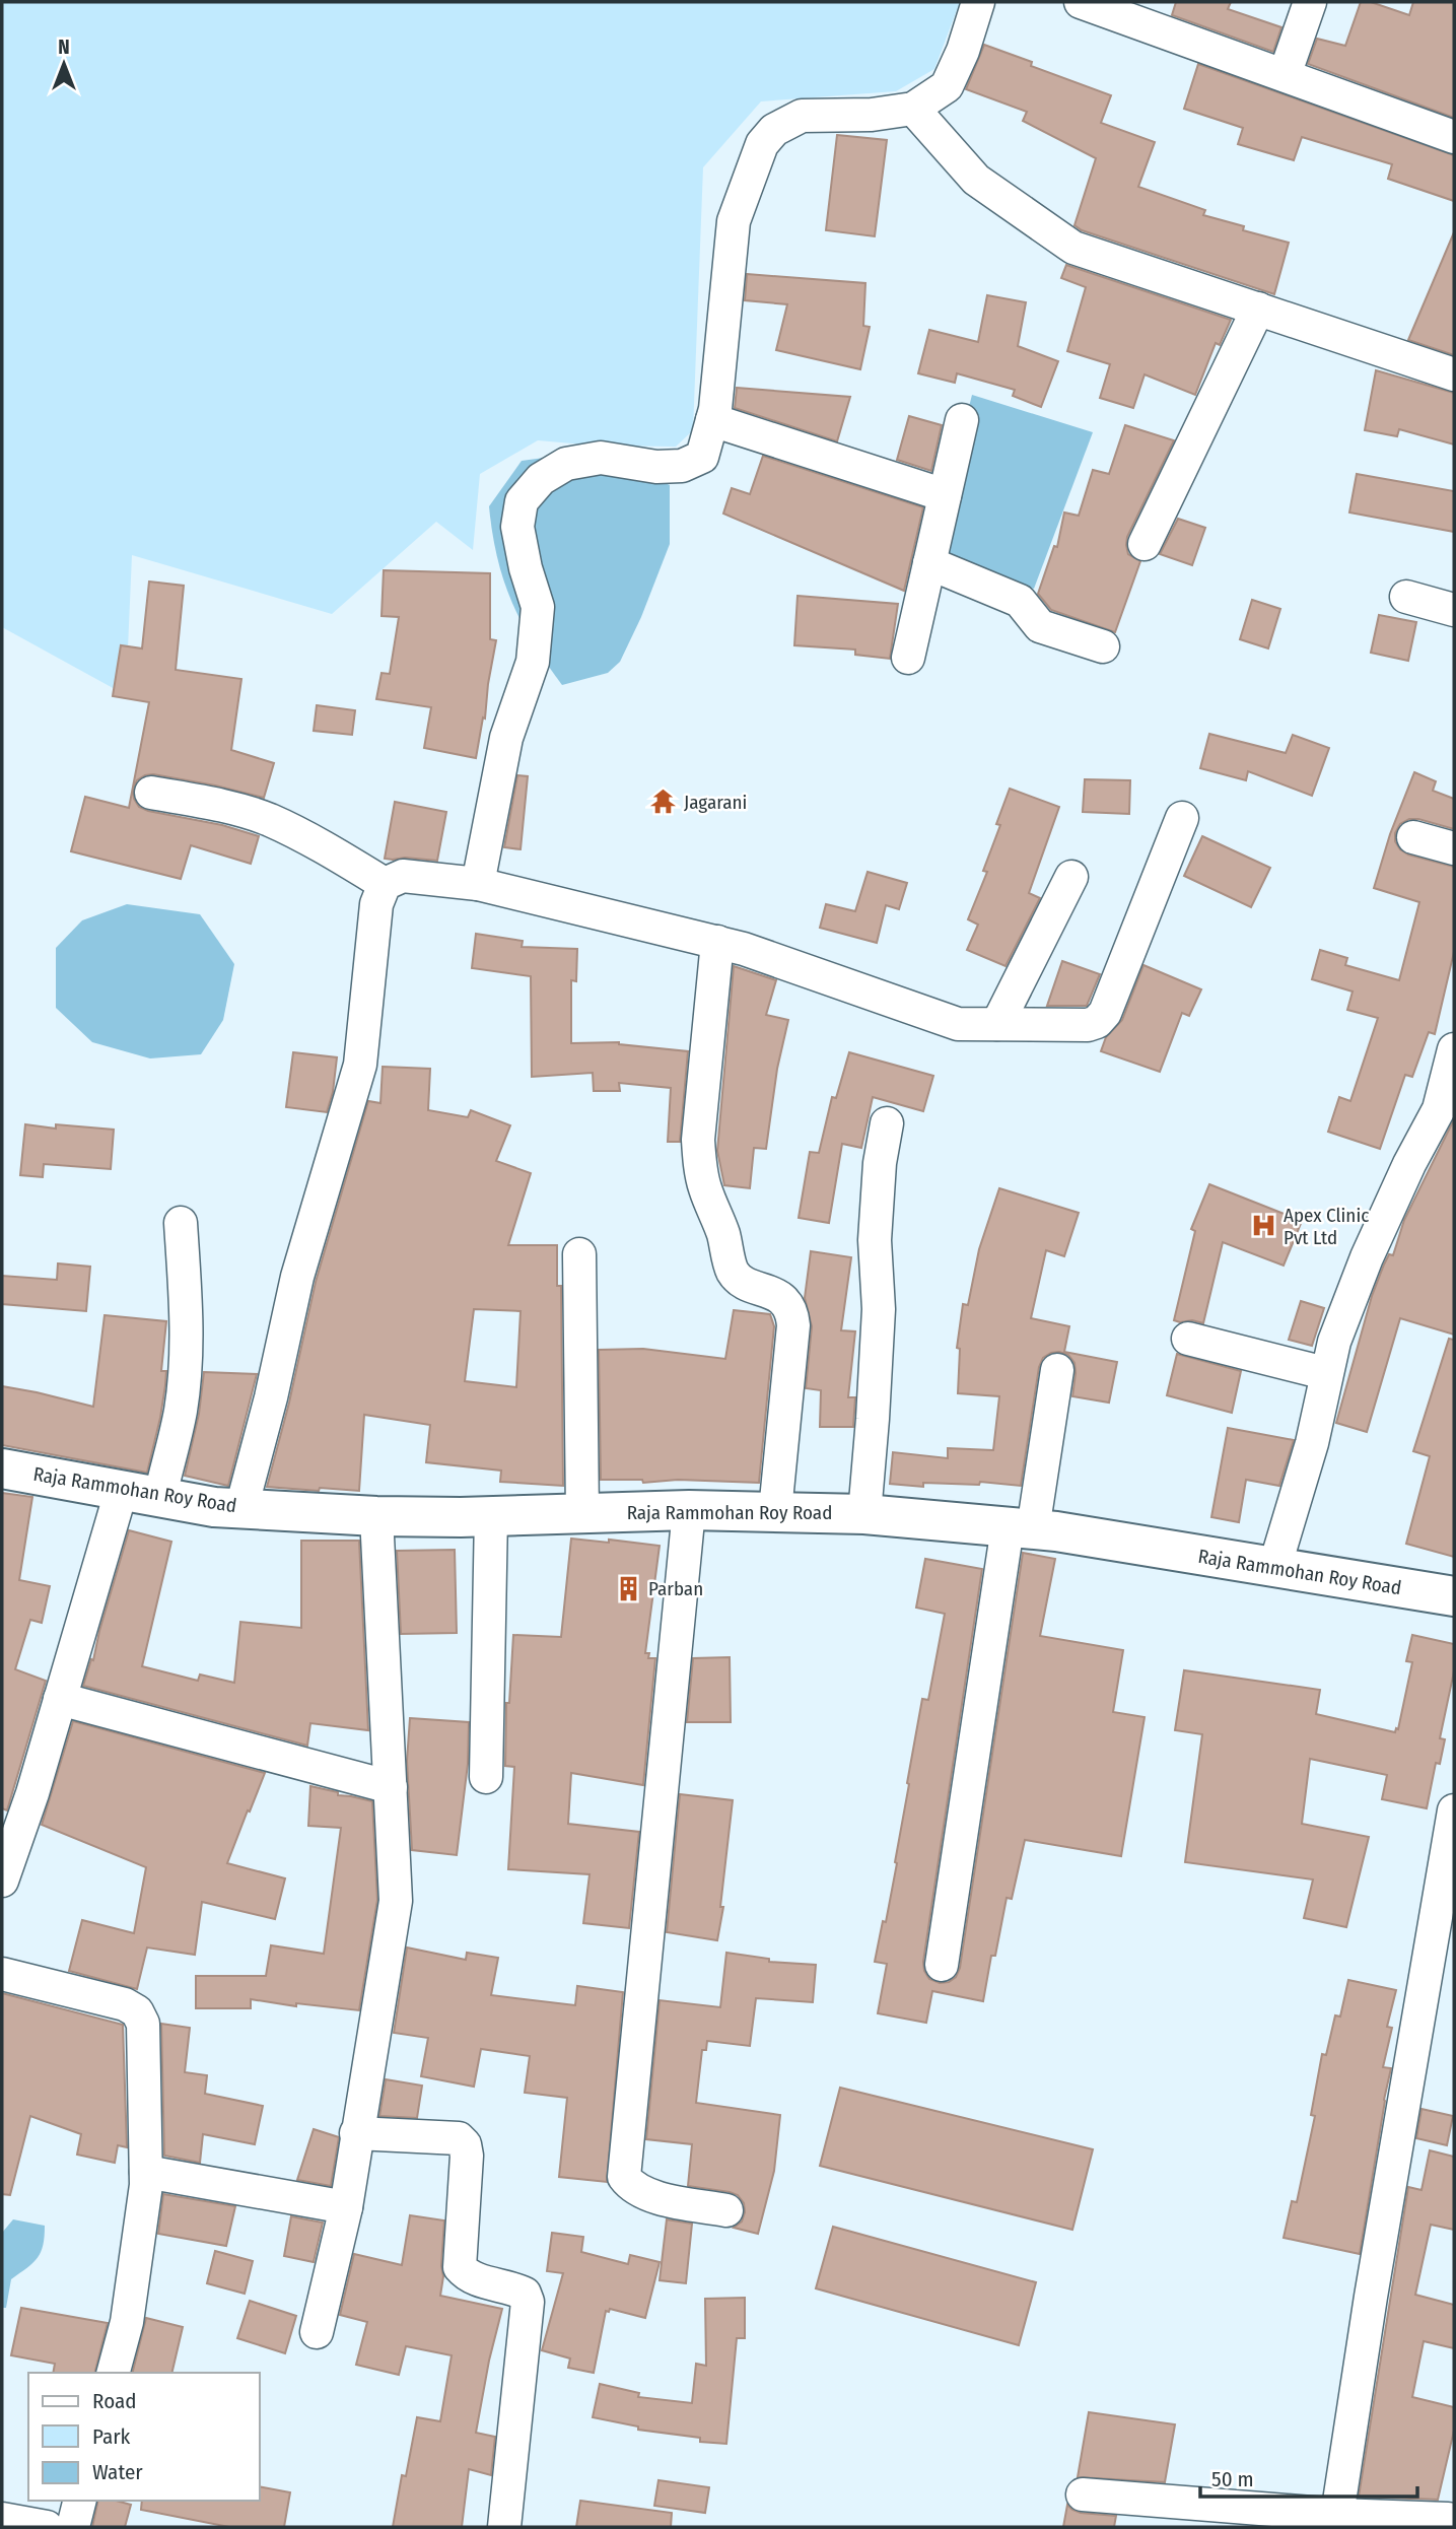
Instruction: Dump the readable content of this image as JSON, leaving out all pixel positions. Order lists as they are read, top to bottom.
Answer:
{
  "streets": {
    "main road": ["Raja Rammohan Roy Road"]
  },
  "places": {
    "temple": ["Jagarani"],
    "hospital": ["Apex Clinic Pvt Ltd"],
    "building": ["Parban"]
  },
  "legend": ["Road", "Park", "Water"],
  "scale_bar": "50 m",
  "north": "top"
}
